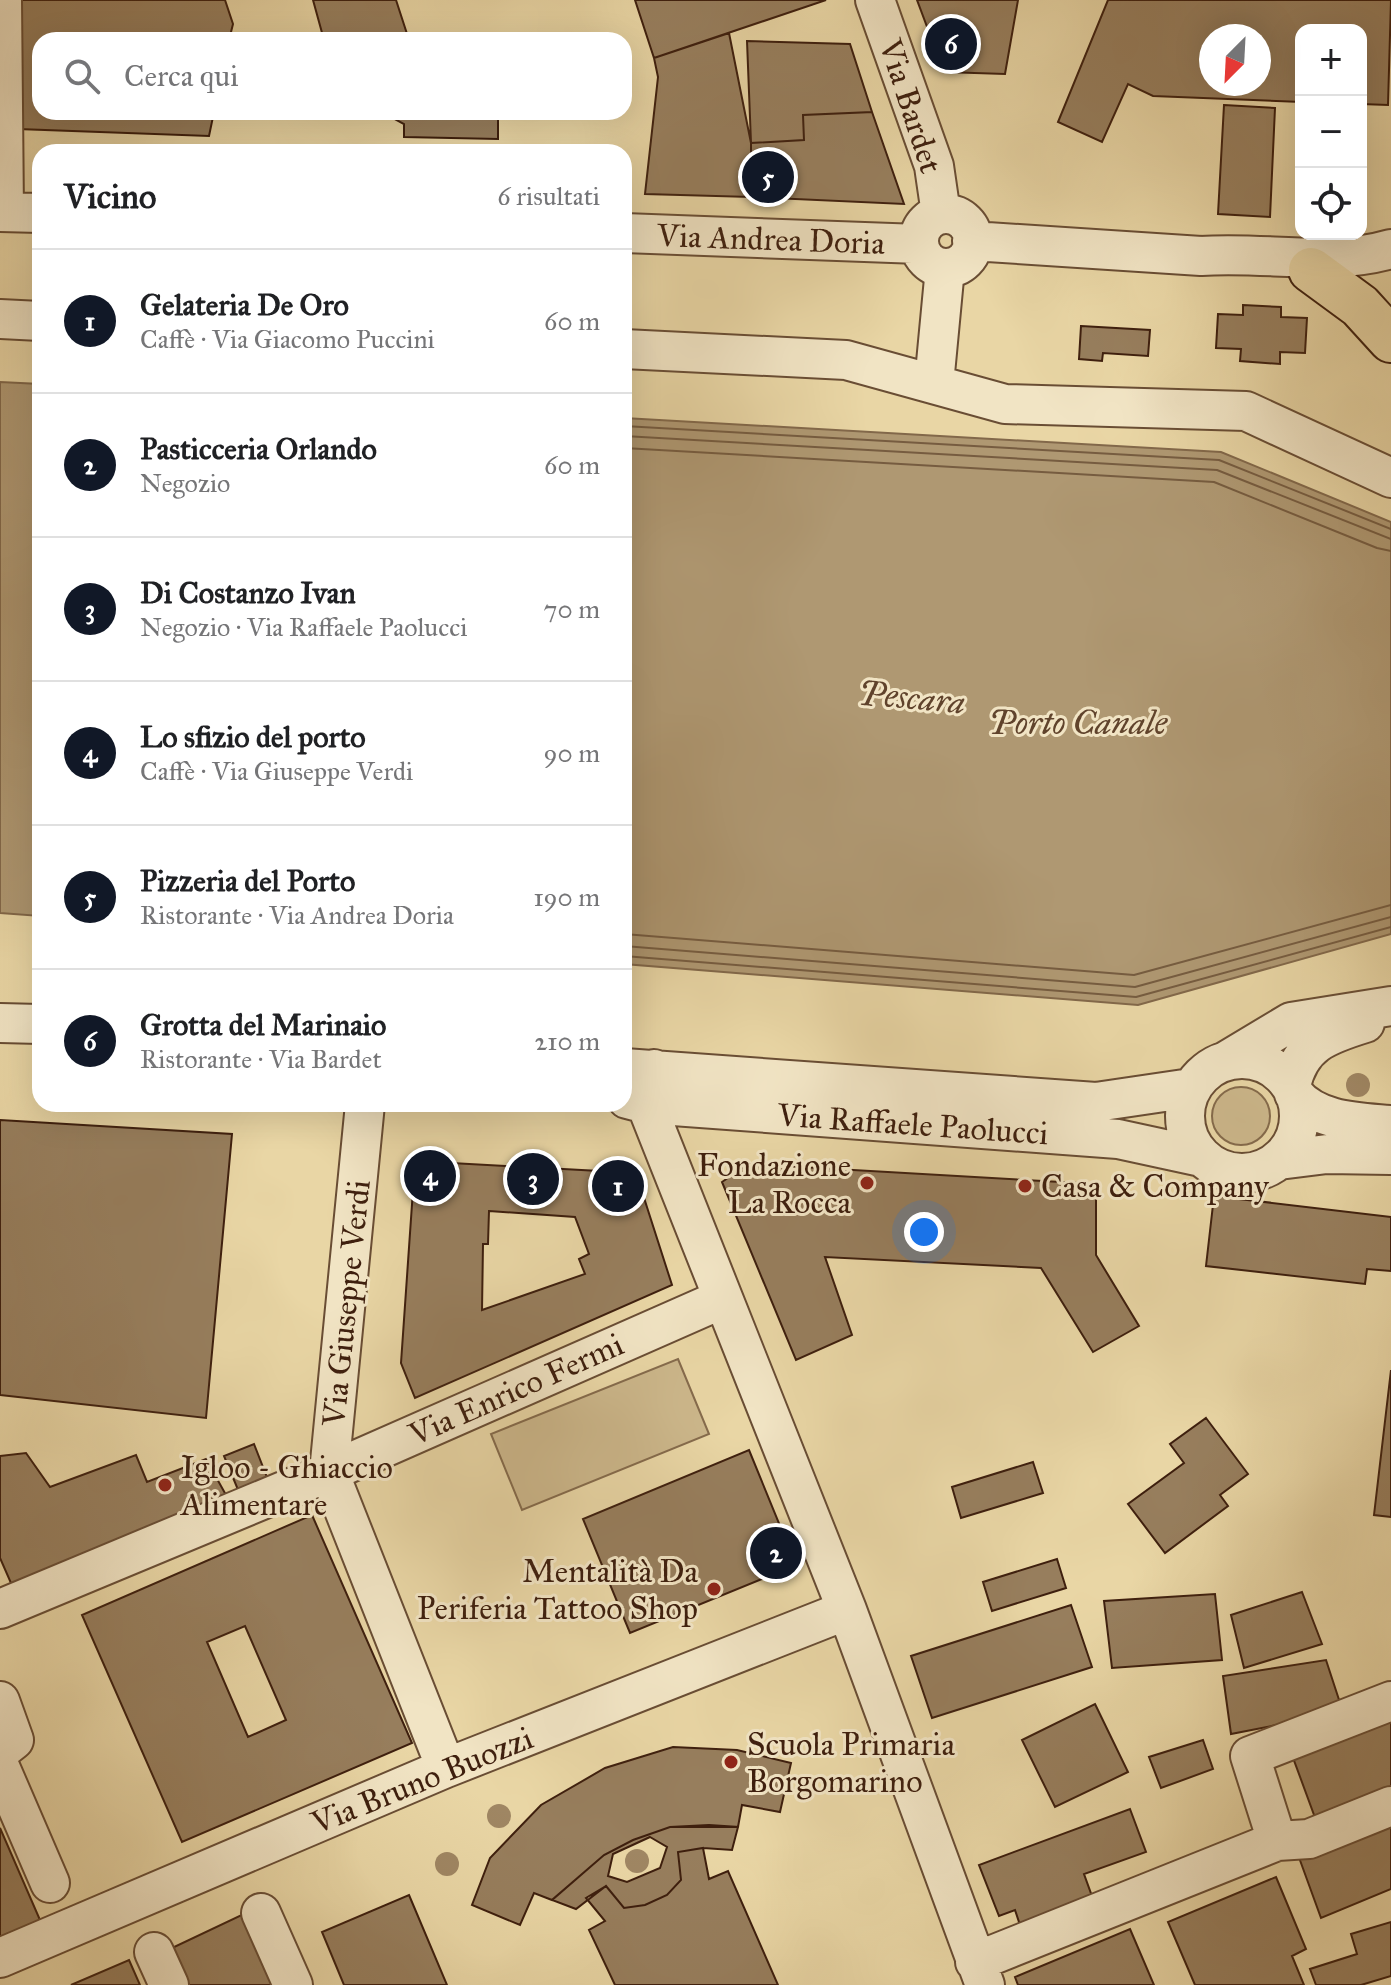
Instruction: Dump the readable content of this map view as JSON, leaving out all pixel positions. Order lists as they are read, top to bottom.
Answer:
{
  "streets": {
    "street": [
      "Via Bardet",
      "Via Andrea Doria",
      "Via Raffaele Paolucci",
      "Via Giuseppe Verdi",
      "Via Enrico Fermi",
      "Via Bruno Buozzi"
    ]
  },
  "crossings": [
    ["Via Bardet", "Via Andrea Doria"],
    ["Via Giuseppe Verdi", "Via Enrico Fermi"],
    ["Via Giuseppe Verdi", "Via Bruno Buozzi"]
  ],
  "water": ["Pescara", "Porto Canale"],
  "places": [
    "Fondazione La Rocca",
    "Casa & Company",
    "Igloo - Ghiaccio Alimentare",
    "Mentalità Da Periferia Tattoo Shop",
    "Scuola Primaria Borgomarino"
  ],
  "north": "bottom left",
  "page": {
    "pins": [
      "6",
      "5",
      "4",
      "3",
      "1",
      "2"
    ],
    "map_buttons": ["+", "−"],
    "search": "Cerca qui",
    "heading": ["Vicino", "6 risultati"],
    "list": [
      {
        "mark": "1",
        "name": "Gelateria De Oro",
        "note": "Caffè · Via Giacomo Puccini",
        "value": "60 m"
      },
      {
        "mark": "2",
        "name": "Pasticceria Orlando",
        "note": "Negozio",
        "value": "60 m"
      },
      {
        "mark": "3",
        "name": "Di Costanzo Ivan",
        "note": "Negozio · Via Raffaele Paolucci",
        "value": "70 m"
      },
      {
        "mark": "4",
        "name": "Lo sfizio del porto",
        "note": "Caffè · Via Giuseppe Verdi",
        "value": "90 m"
      },
      {
        "mark": "5",
        "name": "Pizzeria del Porto",
        "note": "Ristorante · Via Andrea Doria",
        "value": "190 m"
      },
      {
        "mark": "6",
        "name": "Grotta del Marinaio",
        "note": "Ristorante · Via Bardet",
        "value": "210 m"
      }
    ]
  }
}
